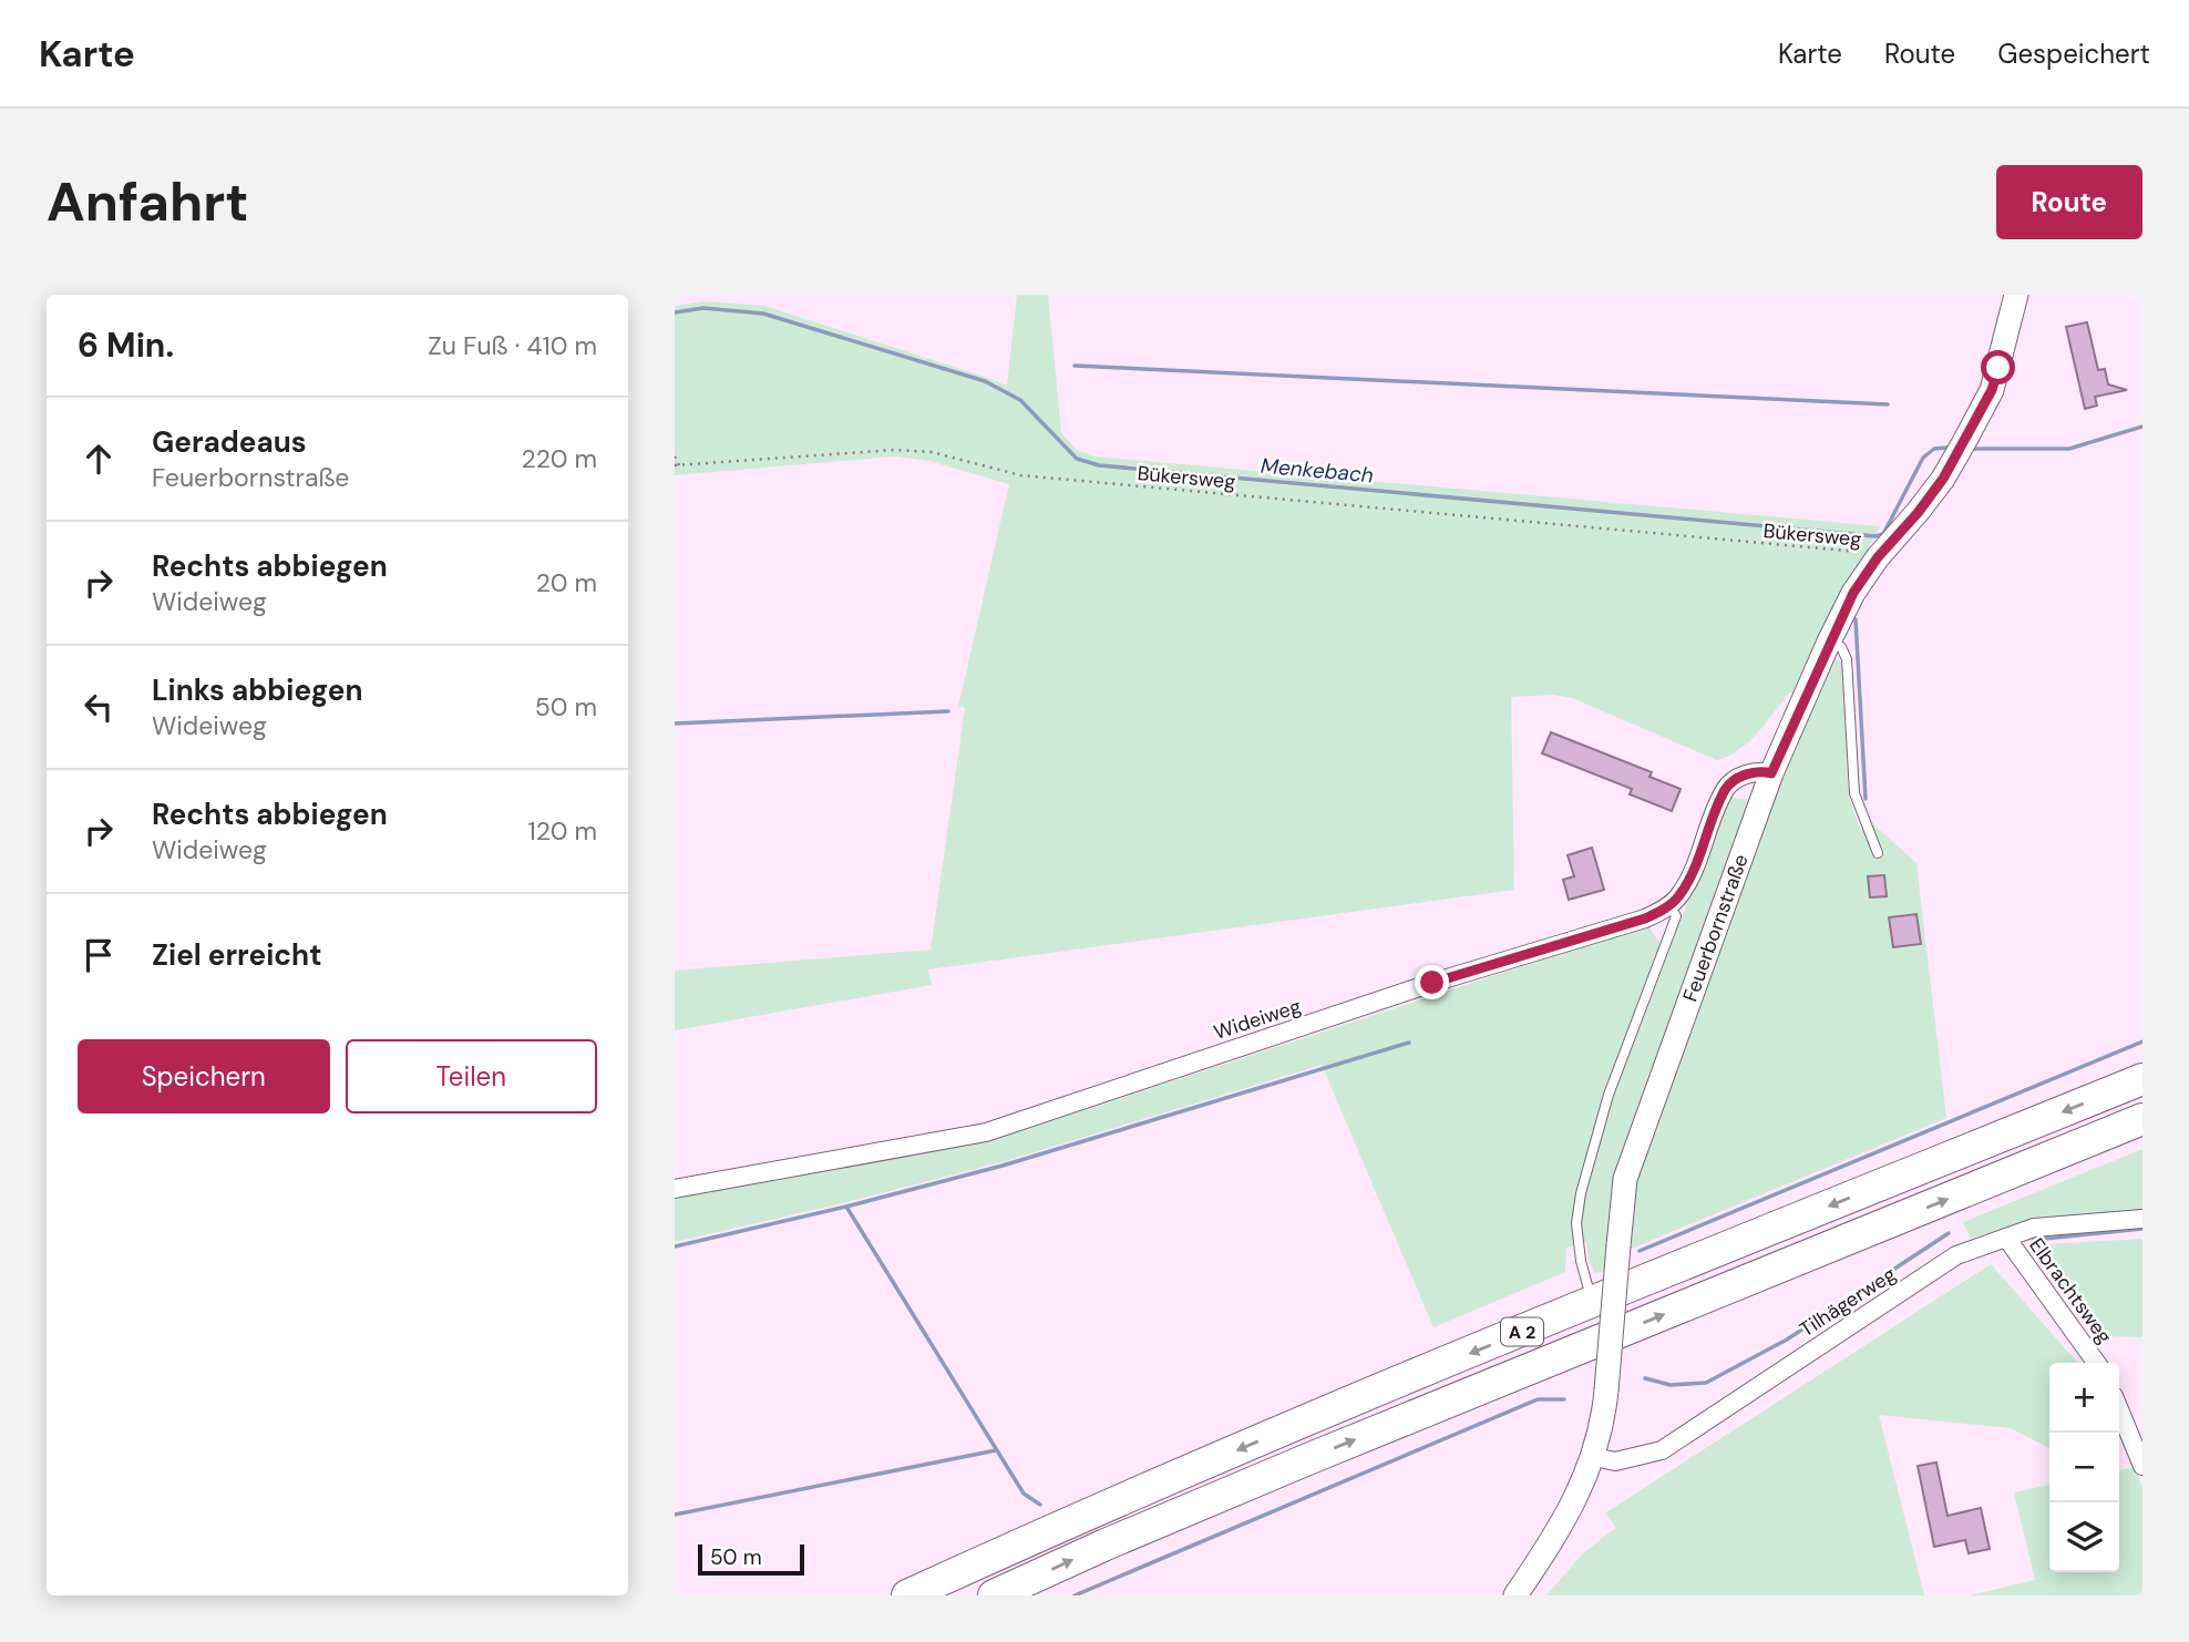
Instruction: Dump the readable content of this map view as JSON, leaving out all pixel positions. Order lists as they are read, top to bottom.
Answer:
{
  "streets": {
    "highway": ["A 2"],
    "street": [
      "Feuerbornstraße",
      "Wideiweg",
      "Elbrachtsweg",
      "Tilhägerweg"
    ],
    "path": ["Bükersweg"]
  },
  "crossings": [
    ["Bükersweg", "Feuerbornstraße"],
    ["Feuerbornstraße", "Wideiweg"],
    ["Feuerbornstraße", "Tilhägerweg"],
    ["Elbrachtsweg", "Tilhägerweg"]
  ],
  "water": ["Menkebach"],
  "scale_bar": "50 m",
  "page": {
    "header": "Karte",
    "nav": ["Karte", "Route", "Gespeichert"],
    "buttons": [
      "Route",
      ["Speichern", "Teilen"]
    ],
    "title": "Anfahrt",
    "heading": ["6 Min.", "Zu Fuß · 410 m"],
    "list": [
      ["Geradeaus", "Feuerbornstraße", "220 m"],
      ["Rechts abbiegen", "Wideiweg", "20 m"],
      ["Links abbiegen", "Wideiweg", "50 m"],
      ["Rechts abbiegen", "Wideiweg", "120 m"],
      "Ziel erreicht"
    ],
    "map_buttons": ["+", "−"],
    "scale": "50 m"
  }
}
